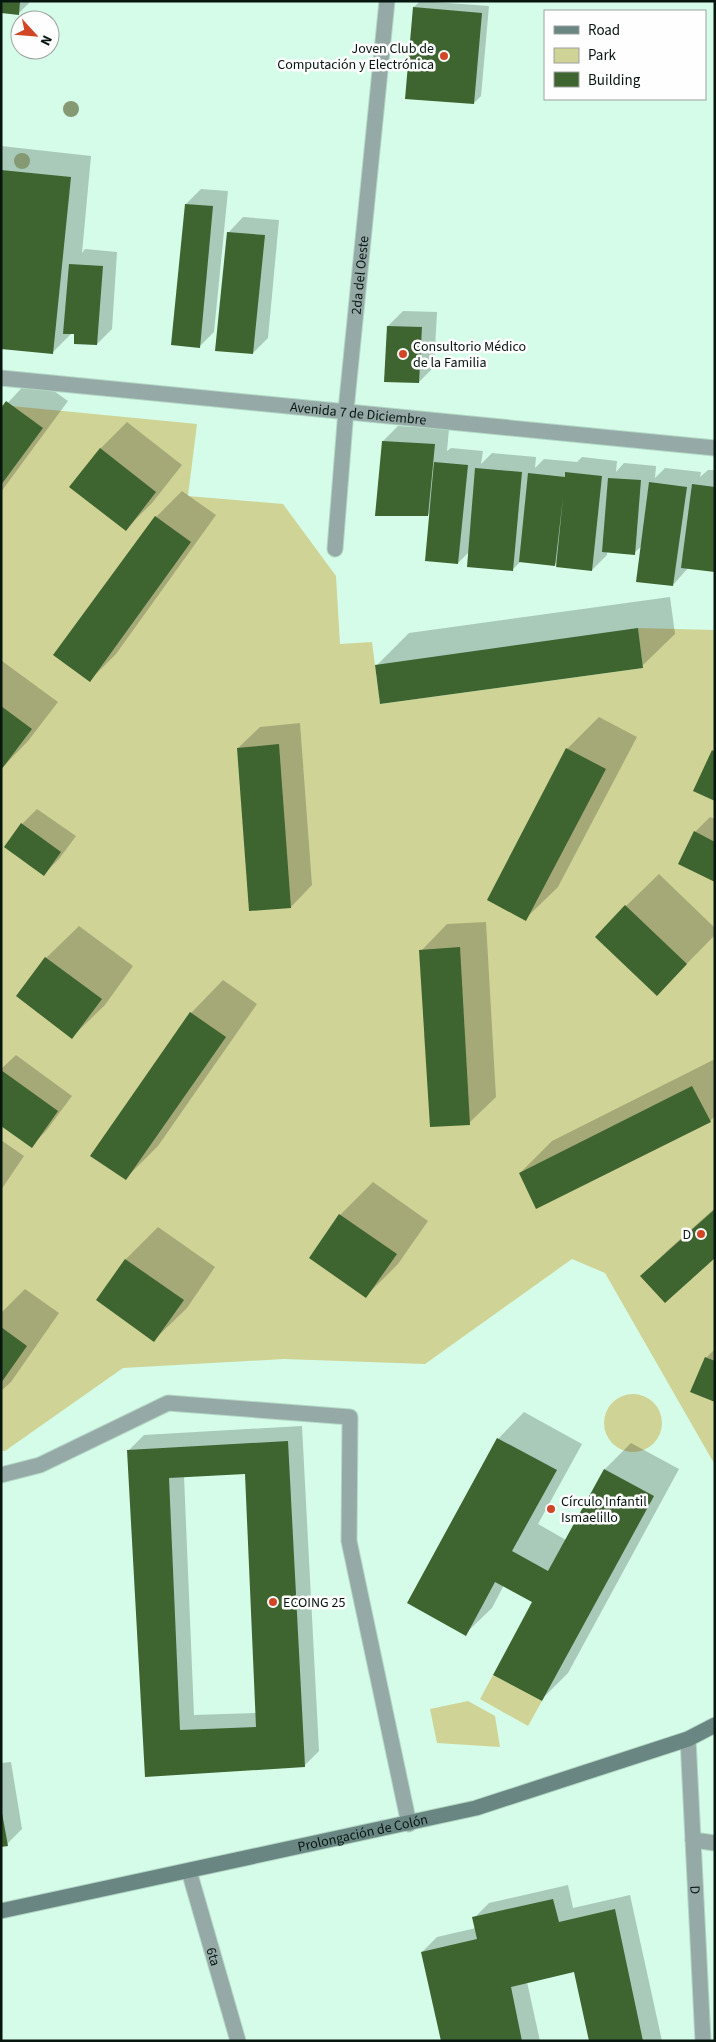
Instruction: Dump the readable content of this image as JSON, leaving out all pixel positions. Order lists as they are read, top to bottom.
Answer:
{
  "streets": {
    "main road": ["Prolongación de Colón"],
    "street": [
      "2da del Oeste",
      "Avenida 7 de Diciembre",
      "D",
      "6ta"
    ]
  },
  "crossings": [
    ["2da del Oeste", "Avenida 7 de Diciembre"],
    ["Prolongación de Colón", "D"],
    ["Prolongación de Colón", "6ta"]
  ],
  "places": [
    "Joven Club de Computación y Electrónica",
    "Consultorio Médico de la Familia",
    "D",
    "Círculo Infantil Ismaelillo",
    "ECOING 25"
  ],
  "legend": ["Road", "Park", "Building"],
  "north": "bottom right"
}
